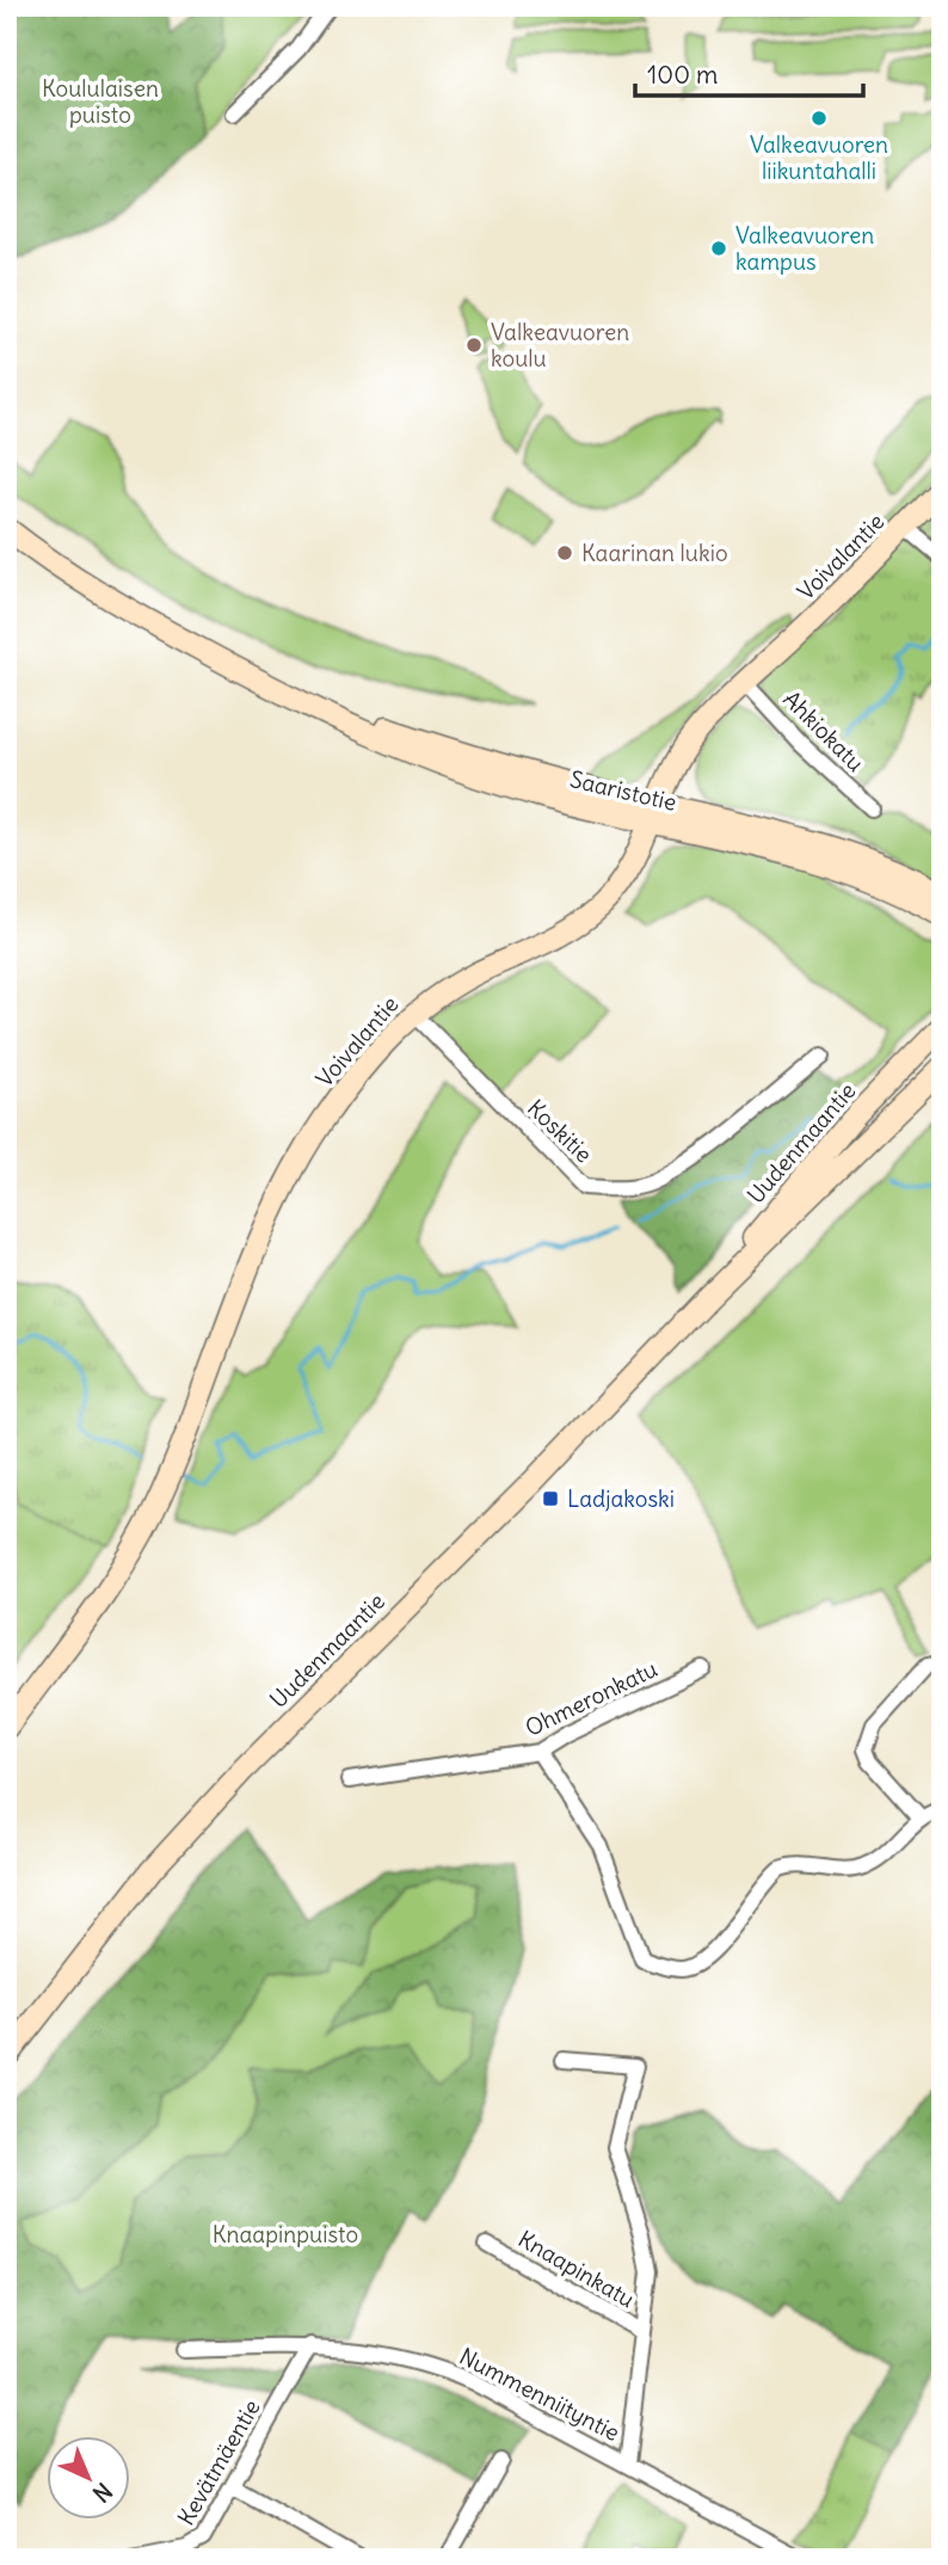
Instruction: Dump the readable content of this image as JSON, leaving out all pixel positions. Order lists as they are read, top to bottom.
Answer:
{
  "streets": {
    "main road": ["Voivalantie", "Saaristotie", "Uudenmaantie"],
    "street": [
      "Ahkiokatu",
      "Koskitie",
      "Ohmeronkatu",
      "Knaapinkatu",
      "Nummenniityntie",
      "Kevätmäentie"
    ]
  },
  "crossings": [
    ["Voivalantie", "Ahkiokatu"],
    ["Voivalantie", "Saaristotie"],
    ["Voivalantie", "Koskitie"],
    ["Nummenniityntie", "Kevätmäentie"]
  ],
  "parks": ["Koululaisen puisto", "Knaapinpuisto"],
  "places": {
    "other": [
      "Valkeavuoren liikuntahalli",
      "Valkeavuoren kampus",
      "Valkeavuoren koulu",
      "Kaarinan lukio"
    ],
    "transit": ["Ladjakoski"]
  },
  "scale_bar": "100 m",
  "north": "bottom right"
}
